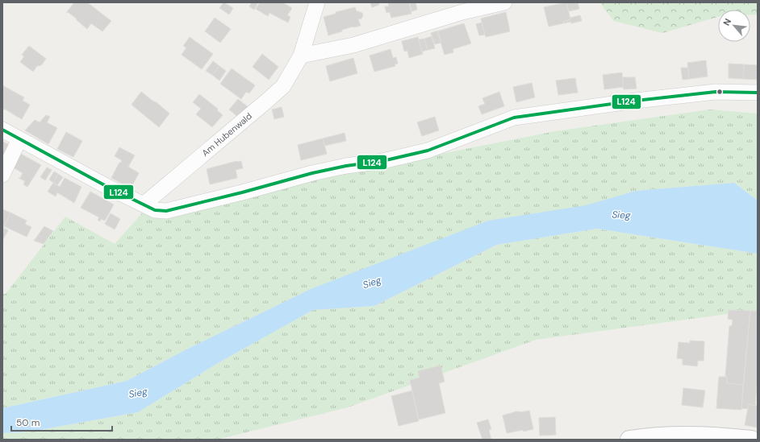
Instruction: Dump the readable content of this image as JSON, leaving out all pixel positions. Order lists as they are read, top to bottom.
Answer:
{
  "streets": {
    "street": ["Am Hubenwald"]
  },
  "water": ["Sieg"],
  "lines": ["transit line L124"],
  "scale_bar": "50 m",
  "north": "top left"
}
